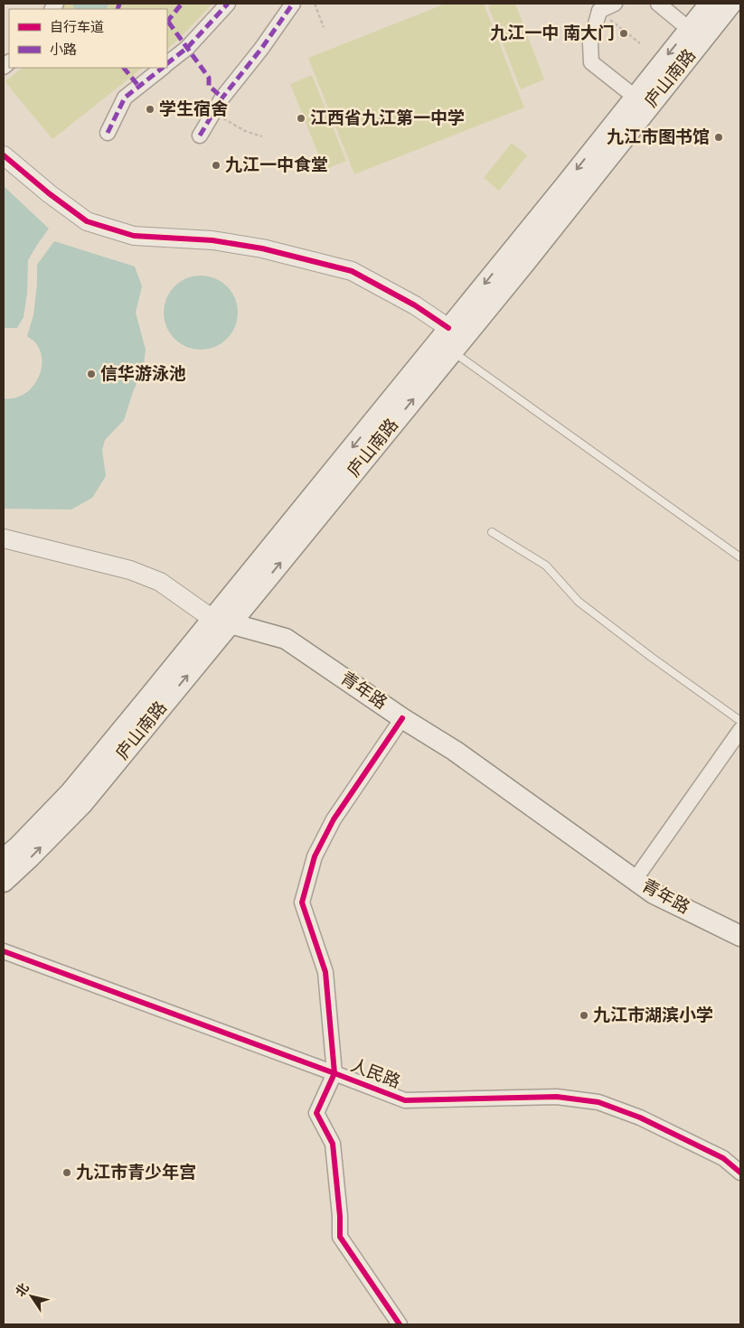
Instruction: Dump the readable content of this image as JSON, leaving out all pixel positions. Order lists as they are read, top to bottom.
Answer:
{
  "streets": {
    "main road": ["庐山南路", "青年路"],
    "street": ["人民路"]
  },
  "crossings": [
    ["庐山南路", "青年路"]
  ],
  "places": [
    "九江一中 南大门",
    "学生宿舍",
    "江西省九江第一中学",
    "九江市图书馆",
    "九江一中食堂",
    "信华游泳池",
    "九江市湖滨小学",
    "九江市青少年宫"
  ],
  "legend": ["自行车道", "小路"],
  "north": "top left"
}
